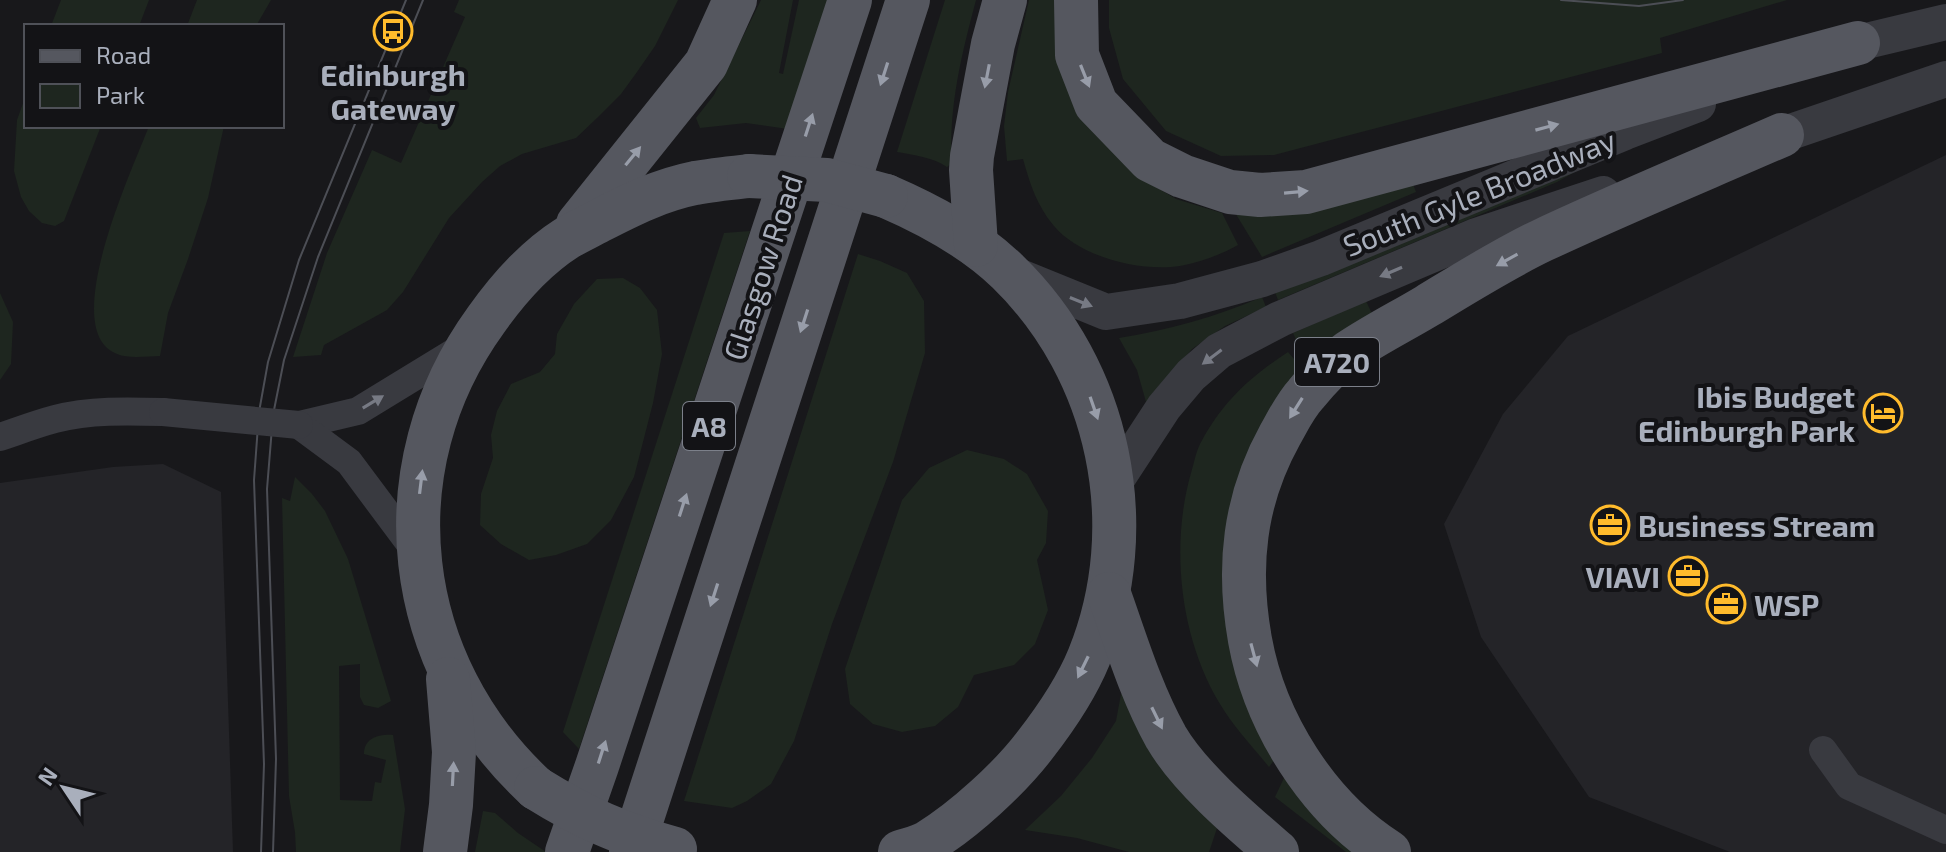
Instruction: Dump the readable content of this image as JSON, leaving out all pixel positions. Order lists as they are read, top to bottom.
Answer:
{
  "streets": {
    "main road": ["Glasgow Road", "A720", "A8"],
    "street": ["South Gyle Broadway"]
  },
  "crossings": [
    ["South Gyle Broadway", "A720"]
  ],
  "places": {
    "bus stop": ["Edinburgh Gateway"],
    "hotel": ["Ibis Budget Edinburgh Park"],
    "office": ["Business Stream", "VIAVI", "WSP"]
  },
  "legend": ["Road", "Park"],
  "north": "top left"
}
